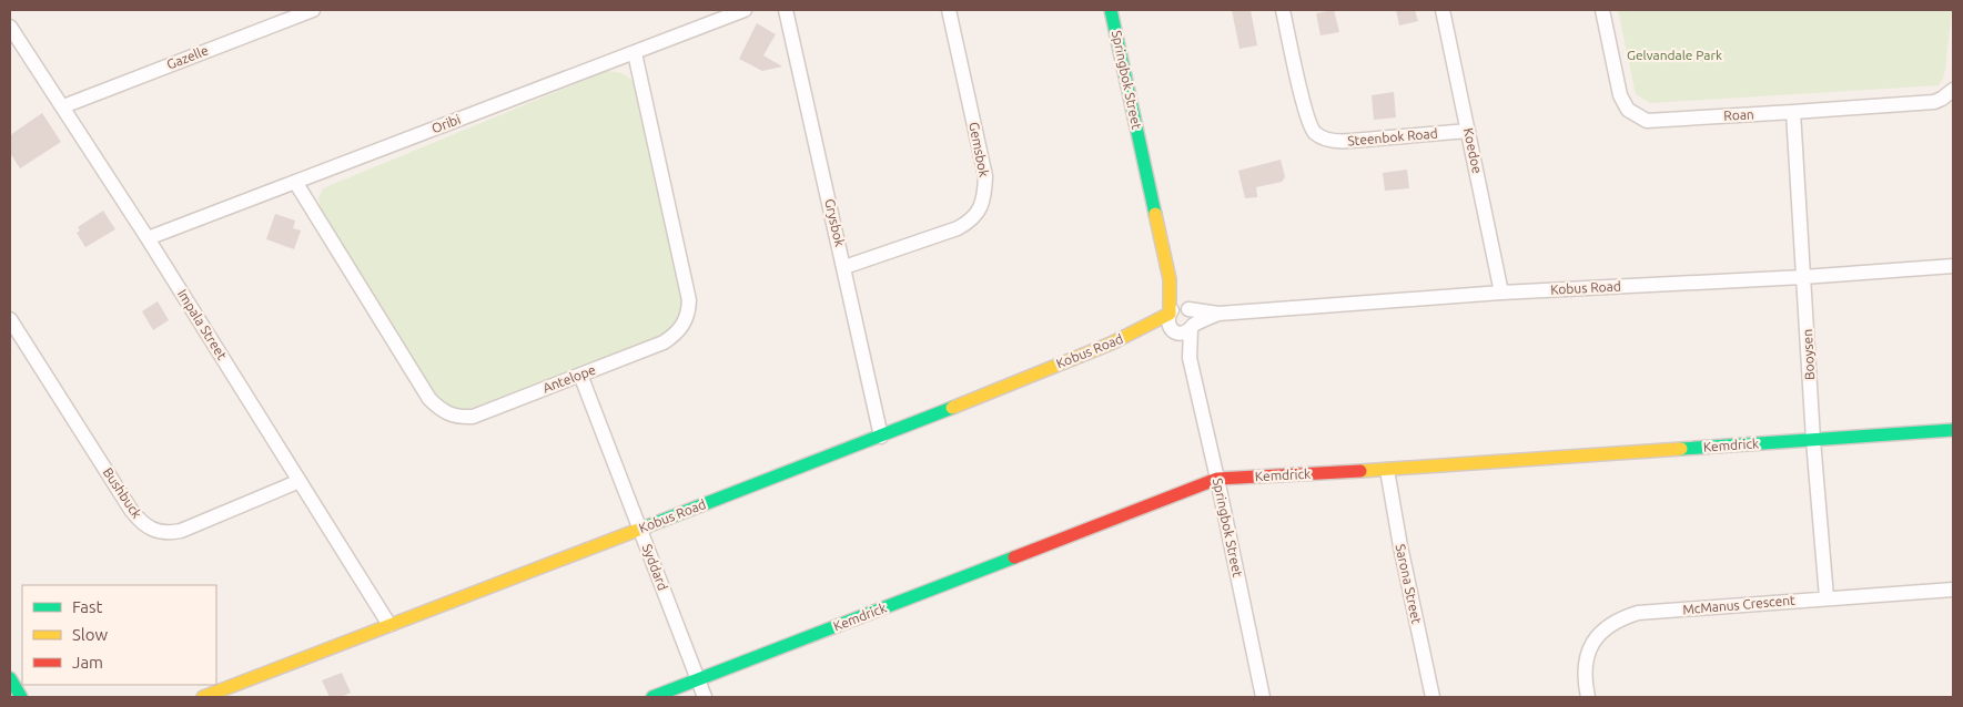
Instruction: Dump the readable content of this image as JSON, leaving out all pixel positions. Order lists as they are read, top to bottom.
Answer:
{
  "streets": {
    "street": [
      "Gazelle",
      "Springbok Street",
      "Roan",
      "Oribi",
      "Steenbok Road",
      "Gemsbok",
      "Koedoe",
      "Grysbok",
      "Kobus Road",
      "Impala Street",
      "Booysen",
      "Antelope",
      "Kemdrick",
      "Bushbuck",
      "Syddard",
      "Sarona Street",
      "McManus Crescent"
    ]
  },
  "crossings": [
    ["Gazelle", "Impala Street"],
    ["Springbok Street", "Kemdrick"],
    ["Roan", "Booysen"],
    ["Oribi", "Impala Street"],
    ["Oribi", "Antelope"],
    ["Steenbok Road", "Koedoe"],
    ["Gemsbok", "Grysbok"],
    ["Koedoe", "Kobus Road"],
    ["Grysbok", "Kobus Road"],
    ["Kobus Road", "Impala Street"],
    ["Kobus Road", "Booysen"],
    ["Kobus Road", "Syddard"],
    ["Impala Street", "Bushbuck"],
    ["Booysen", "Kemdrick"],
    ["Booysen", "McManus Crescent"],
    ["Antelope", "Syddard"],
    ["Kemdrick", "Syddard"],
    ["Kemdrick", "Sarona Street"]
  ],
  "parks": ["Gelvandale Park"],
  "legend": ["Fast", "Slow", "Jam"]
}
